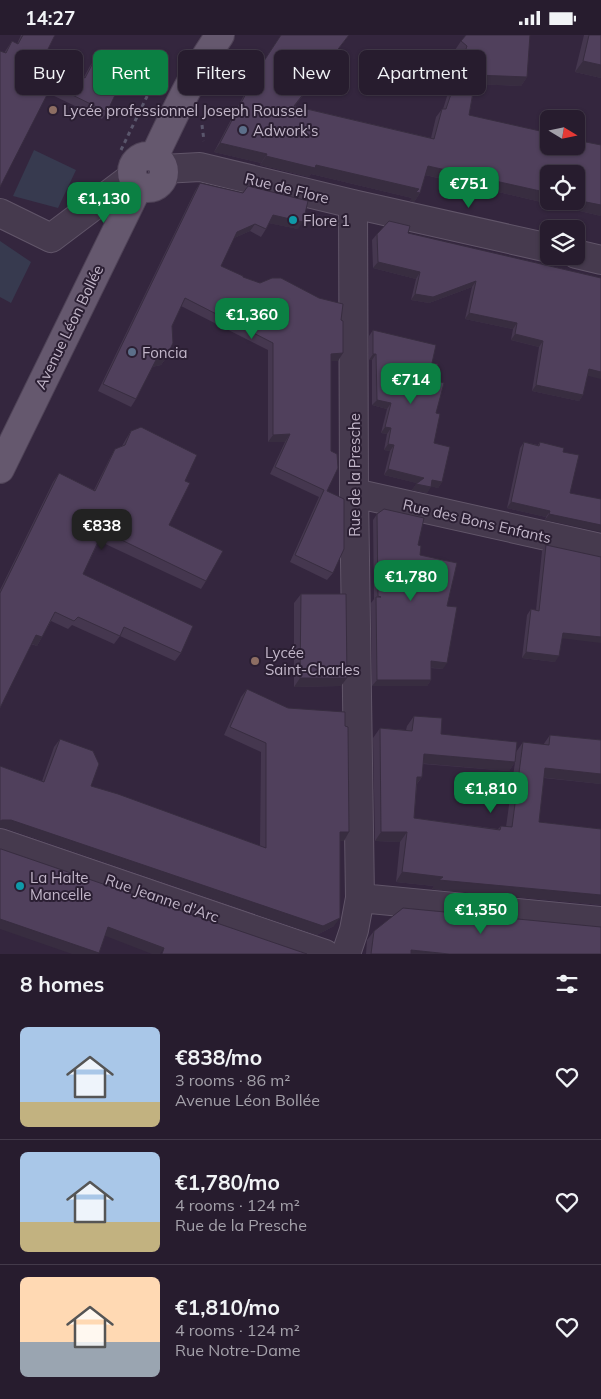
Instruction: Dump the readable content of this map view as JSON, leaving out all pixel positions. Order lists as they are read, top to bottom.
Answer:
{
  "streets": {
    "main road": ["Avenue Léon Bollée"],
    "street": [
      "Rue de Flore",
      "Rue de la Presche",
      "Rue des Bons Enfants",
      "Rue Jeanne d'Arc"
    ]
  },
  "crossings": [
    ["Rue de Flore", "Rue de la Presche"],
    ["Rue de la Presche", "Rue des Bons Enfants"]
  ],
  "places": [
    "Lycée professionnel Joseph Roussel",
    "Adwork's",
    "Flore 1",
    "Foncia",
    "Lycée Saint-Charles",
    "La Halte Mancelle"
  ],
  "north": "right",
  "page": {
    "status": "14:27",
    "chip": [
      "Buy",
      "Rent",
      "Filters",
      "New",
      "Apartment"
    ],
    "price": [
      "€751",
      "€1,130",
      "€1,360",
      "€714",
      "€838",
      "€1,780",
      "€1,810",
      "€1,350"
    ],
    "heading": "8 homes",
    "list": [
      {
        "name": "€838/mo",
        "note": "3 rooms · 86 m² · Avenue Léon Bollée"
      },
      {
        "name": "€1,780/mo",
        "note": "4 rooms · 124 m² · Rue de la Presche"
      },
      {
        "name": "€1,810/mo",
        "note": "4 rooms · 124 m² · Rue Notre-Dame"
      }
    ]
  }
}
